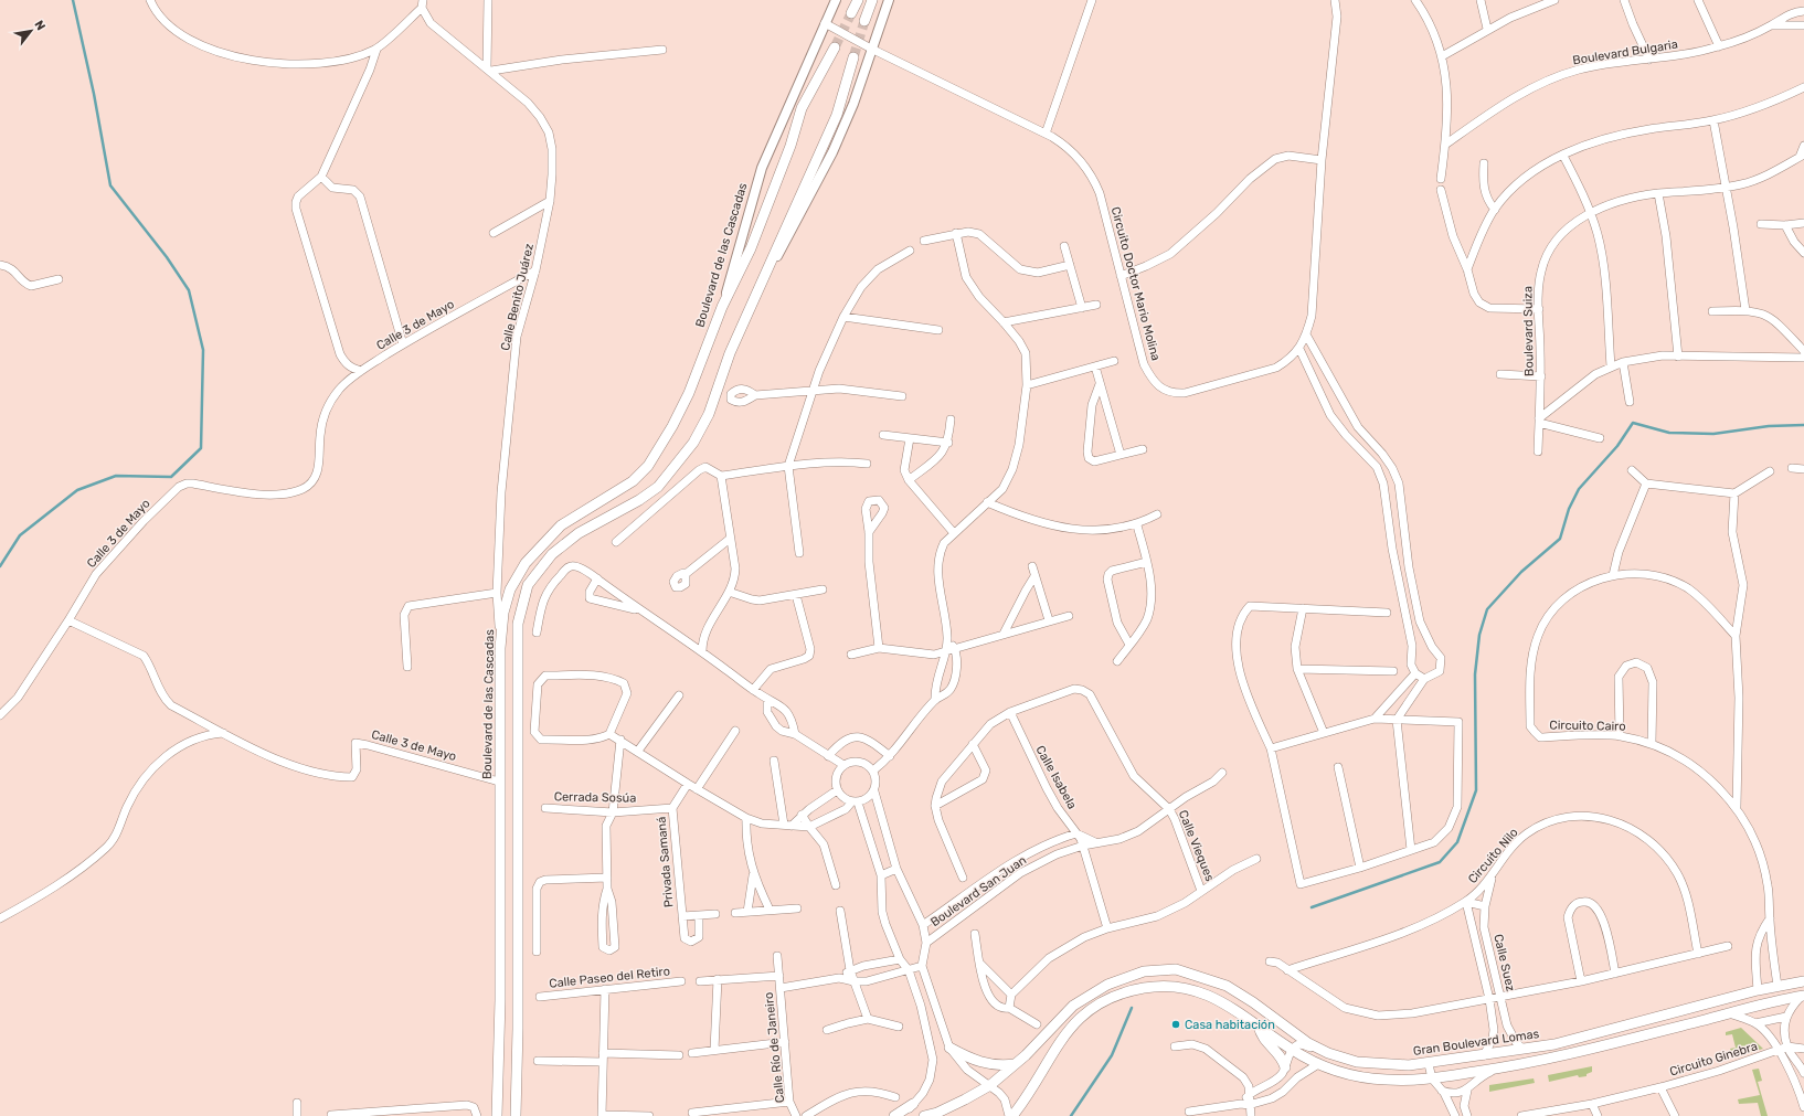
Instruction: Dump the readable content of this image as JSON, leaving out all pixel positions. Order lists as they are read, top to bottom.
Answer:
{
  "streets": {
    "main road": ["Boulevard de las Cascadas", "Gran Boulevard Lomas"],
    "street": [
      "Boulevard Bulgaria",
      "Circuito Doctor Mario Molina",
      "Calle Benito Juárez",
      "Calle 3 de Mayo",
      "Boulevard Suiza",
      "Circuito Cairo",
      "Calle Isabela",
      "Cerrada Sosúa",
      "Calle Vieques",
      "Circuito Nilo",
      "Privada Samaná",
      "Boulevard San Juan",
      "Calle Suez",
      "Calle Paseo del Retiro",
      "Calle Río de Janeiro",
      "Circuito Ginebra"
    ]
  },
  "crossings": [
    ["Boulevard de las Cascadas", "Circuito Doctor Mario Molina"],
    ["Boulevard de las Cascadas", "Calle Benito Juárez"],
    ["Boulevard de las Cascadas", "Calle 3 de Mayo"],
    ["Calle Benito Juárez", "Calle 3 de Mayo"],
    ["Circuito Cairo", "Gran Boulevard Lomas"],
    ["Calle Isabela", "Boulevard San Juan"],
    ["Cerrada Sosúa", "Privada Samaná"],
    ["Calle Vieques", "Boulevard San Juan"],
    ["Circuito Nilo", "Calle Suez"],
    ["Calle Suez", "Gran Boulevard Lomas"]
  ],
  "places": ["Casa habitación"],
  "north": "top right"
}
